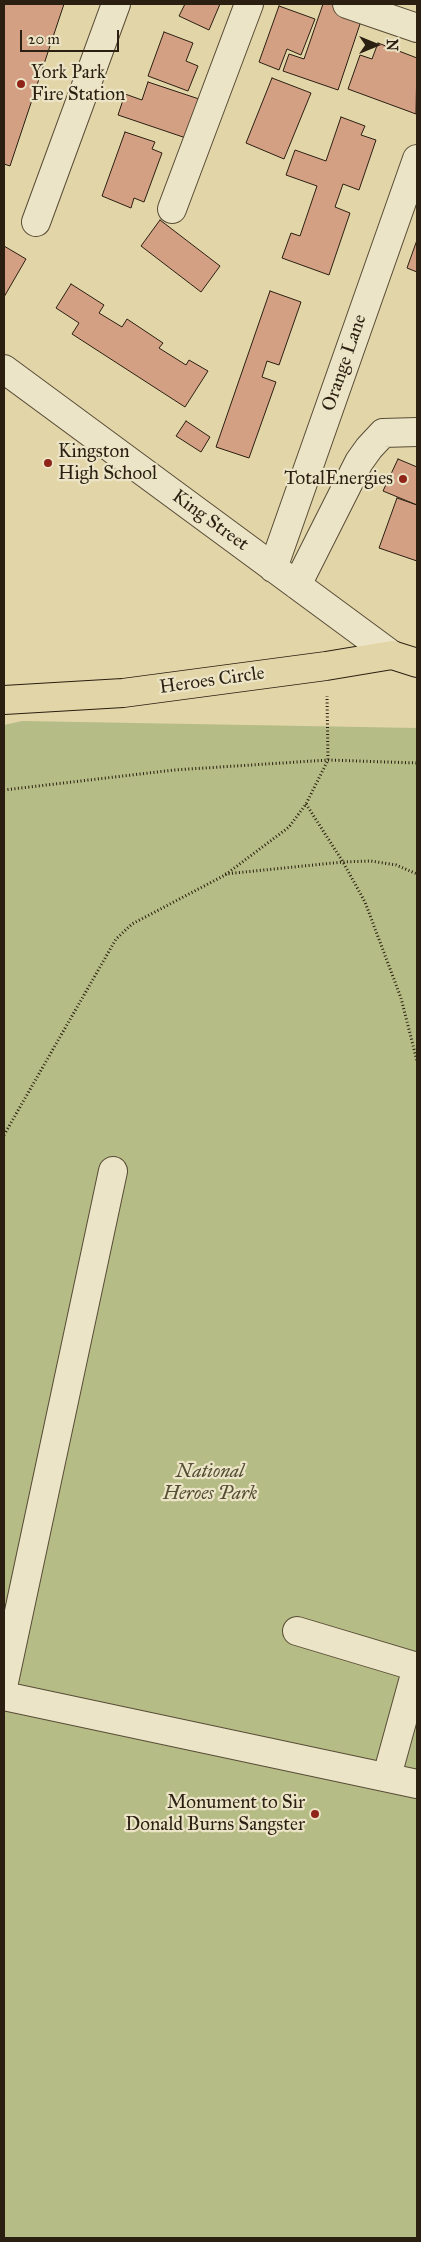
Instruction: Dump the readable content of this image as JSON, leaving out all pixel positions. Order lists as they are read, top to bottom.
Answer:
{
  "streets": {
    "main road": ["Heroes Circle"],
    "street": ["Orange Lane", "King Street"]
  },
  "crossings": [
    ["Orange Lane", "King Street"],
    ["King Street", "Heroes Circle"]
  ],
  "parks": ["National Heroes Park"],
  "places": [
    "York Park Fire Station",
    "Kingston High School",
    "TotalEnergies",
    "Monument to Sir Donald Burns Sangster"
  ],
  "scale_bar": "20 m",
  "north": "right"
}
